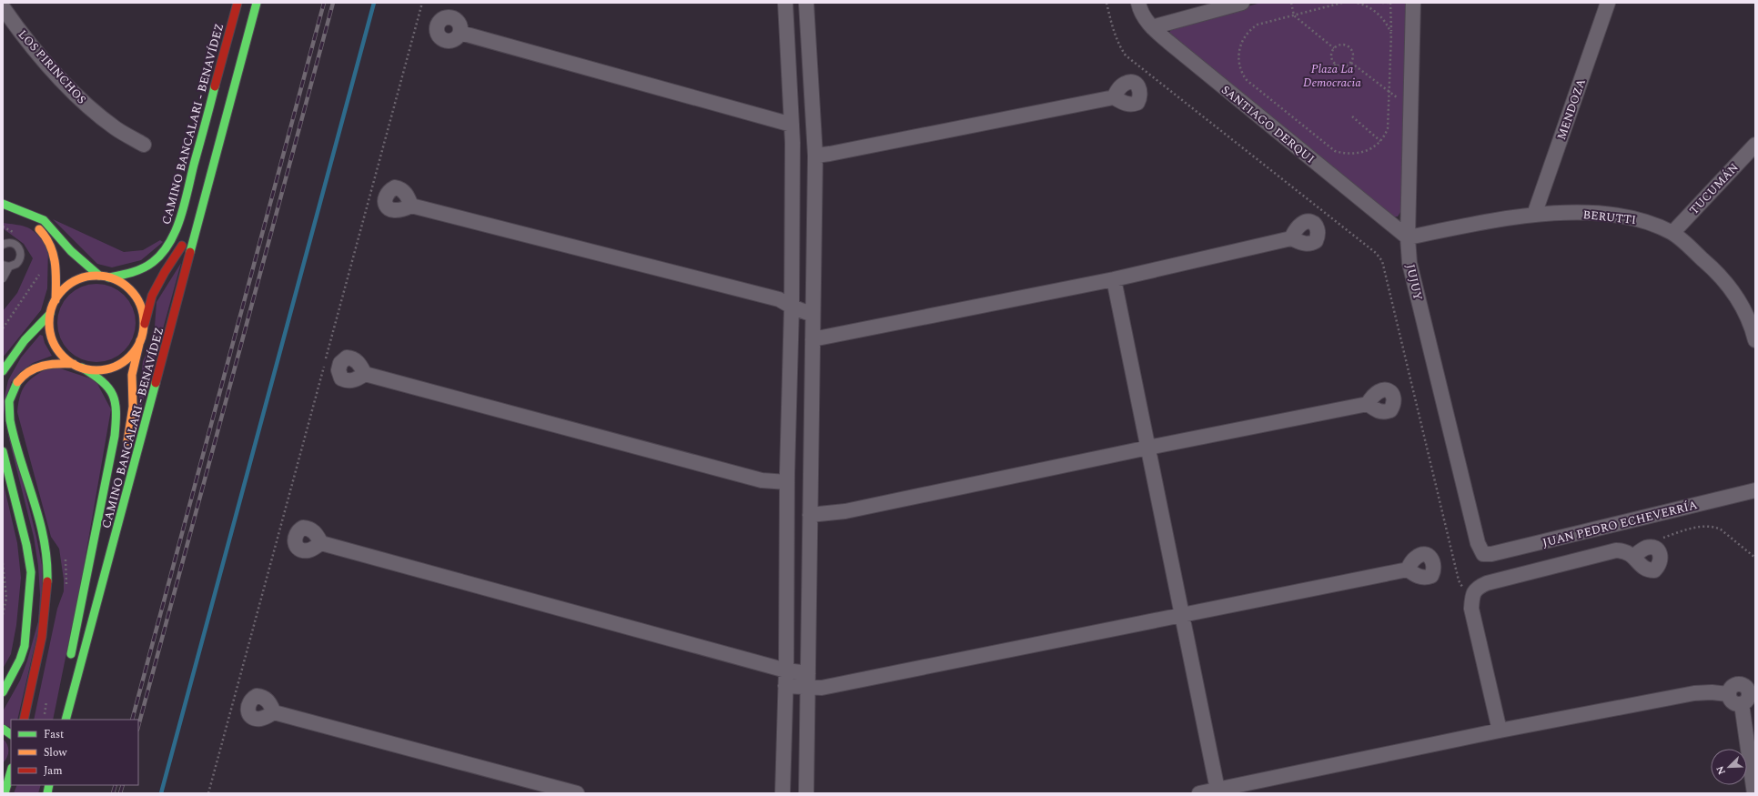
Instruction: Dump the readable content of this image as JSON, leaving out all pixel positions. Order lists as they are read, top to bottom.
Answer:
{
  "streets": {
    "main road": ["CAMINO BANCALARI - BENAVÍDEZ"],
    "street": [
      "LOS PIRINCHOS",
      "MENDOZA",
      "SANTIAGO DERQUI",
      "TUCUMÁN",
      "BERUTTI",
      "JUJUY",
      "JUAN PEDRO ECHEVERRÍA"
    ]
  },
  "crossings": [
    ["MENDOZA", "BERUTTI"],
    ["SANTIAGO DERQUI", "BERUTTI"],
    ["SANTIAGO DERQUI", "JUJUY"],
    ["TUCUMÁN", "BERUTTI"],
    ["BERUTTI", "JUJUY"],
    ["JUJUY", "JUAN PEDRO ECHEVERRÍA"]
  ],
  "parks": ["Plaza La Democracia"],
  "legend": ["Fast", "Slow", "Jam"],
  "north": "bottom left"
}
